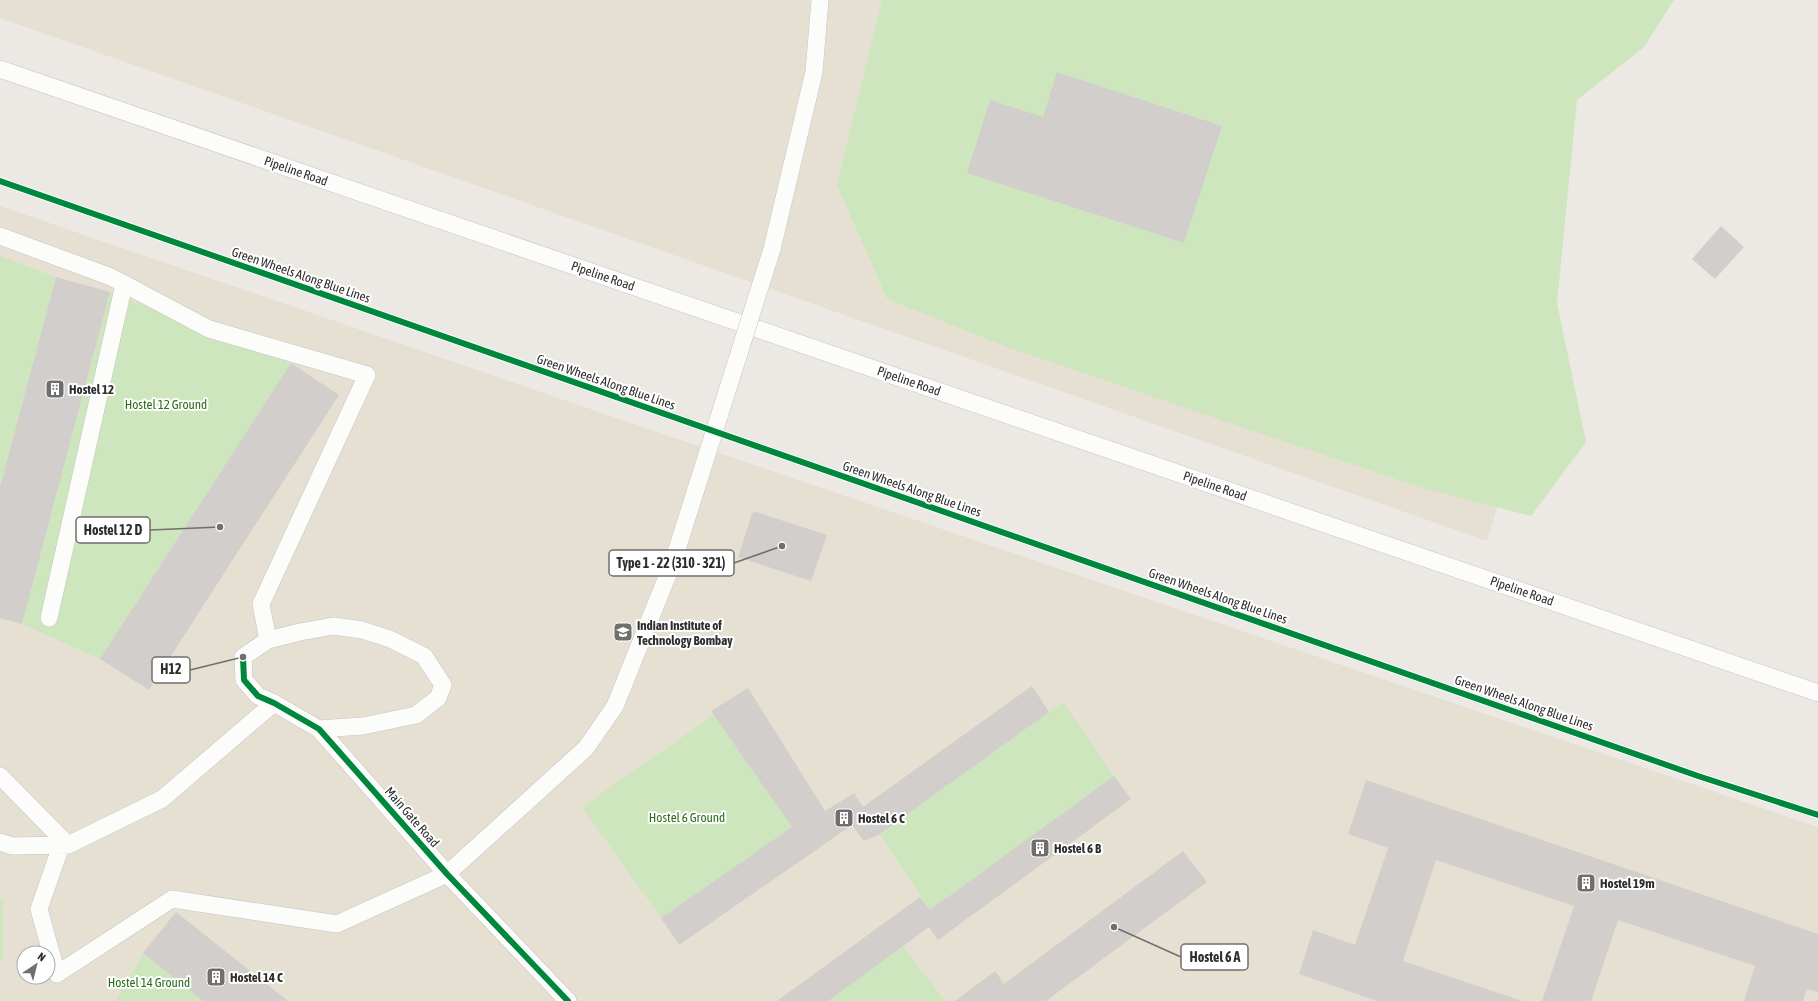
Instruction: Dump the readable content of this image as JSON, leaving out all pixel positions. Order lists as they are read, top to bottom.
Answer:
{
  "streets": {
    "lane": ["Pipeline Road", "Main Gate Road"],
    "cycle path": ["Green Wheels Along Blue Lines"]
  },
  "parks": ["Hostel 12 Ground", "Hostel 6 Ground", "Hostel 14 Ground"],
  "places": {
    "building": [
      "Hostel 12",
      "Hostel 6 C",
      "Hostel 6 B",
      "Hostel 19m",
      "Hostel 14 C"
    ],
    "other": [
      "Hostel 12 D",
      "Type 1 - 22 (310 - 321)",
      "H12",
      "Hostel 6 A"
    ],
    "school or university": ["Indian Institute of Technology Bombay"]
  },
  "north": "top right"
}
